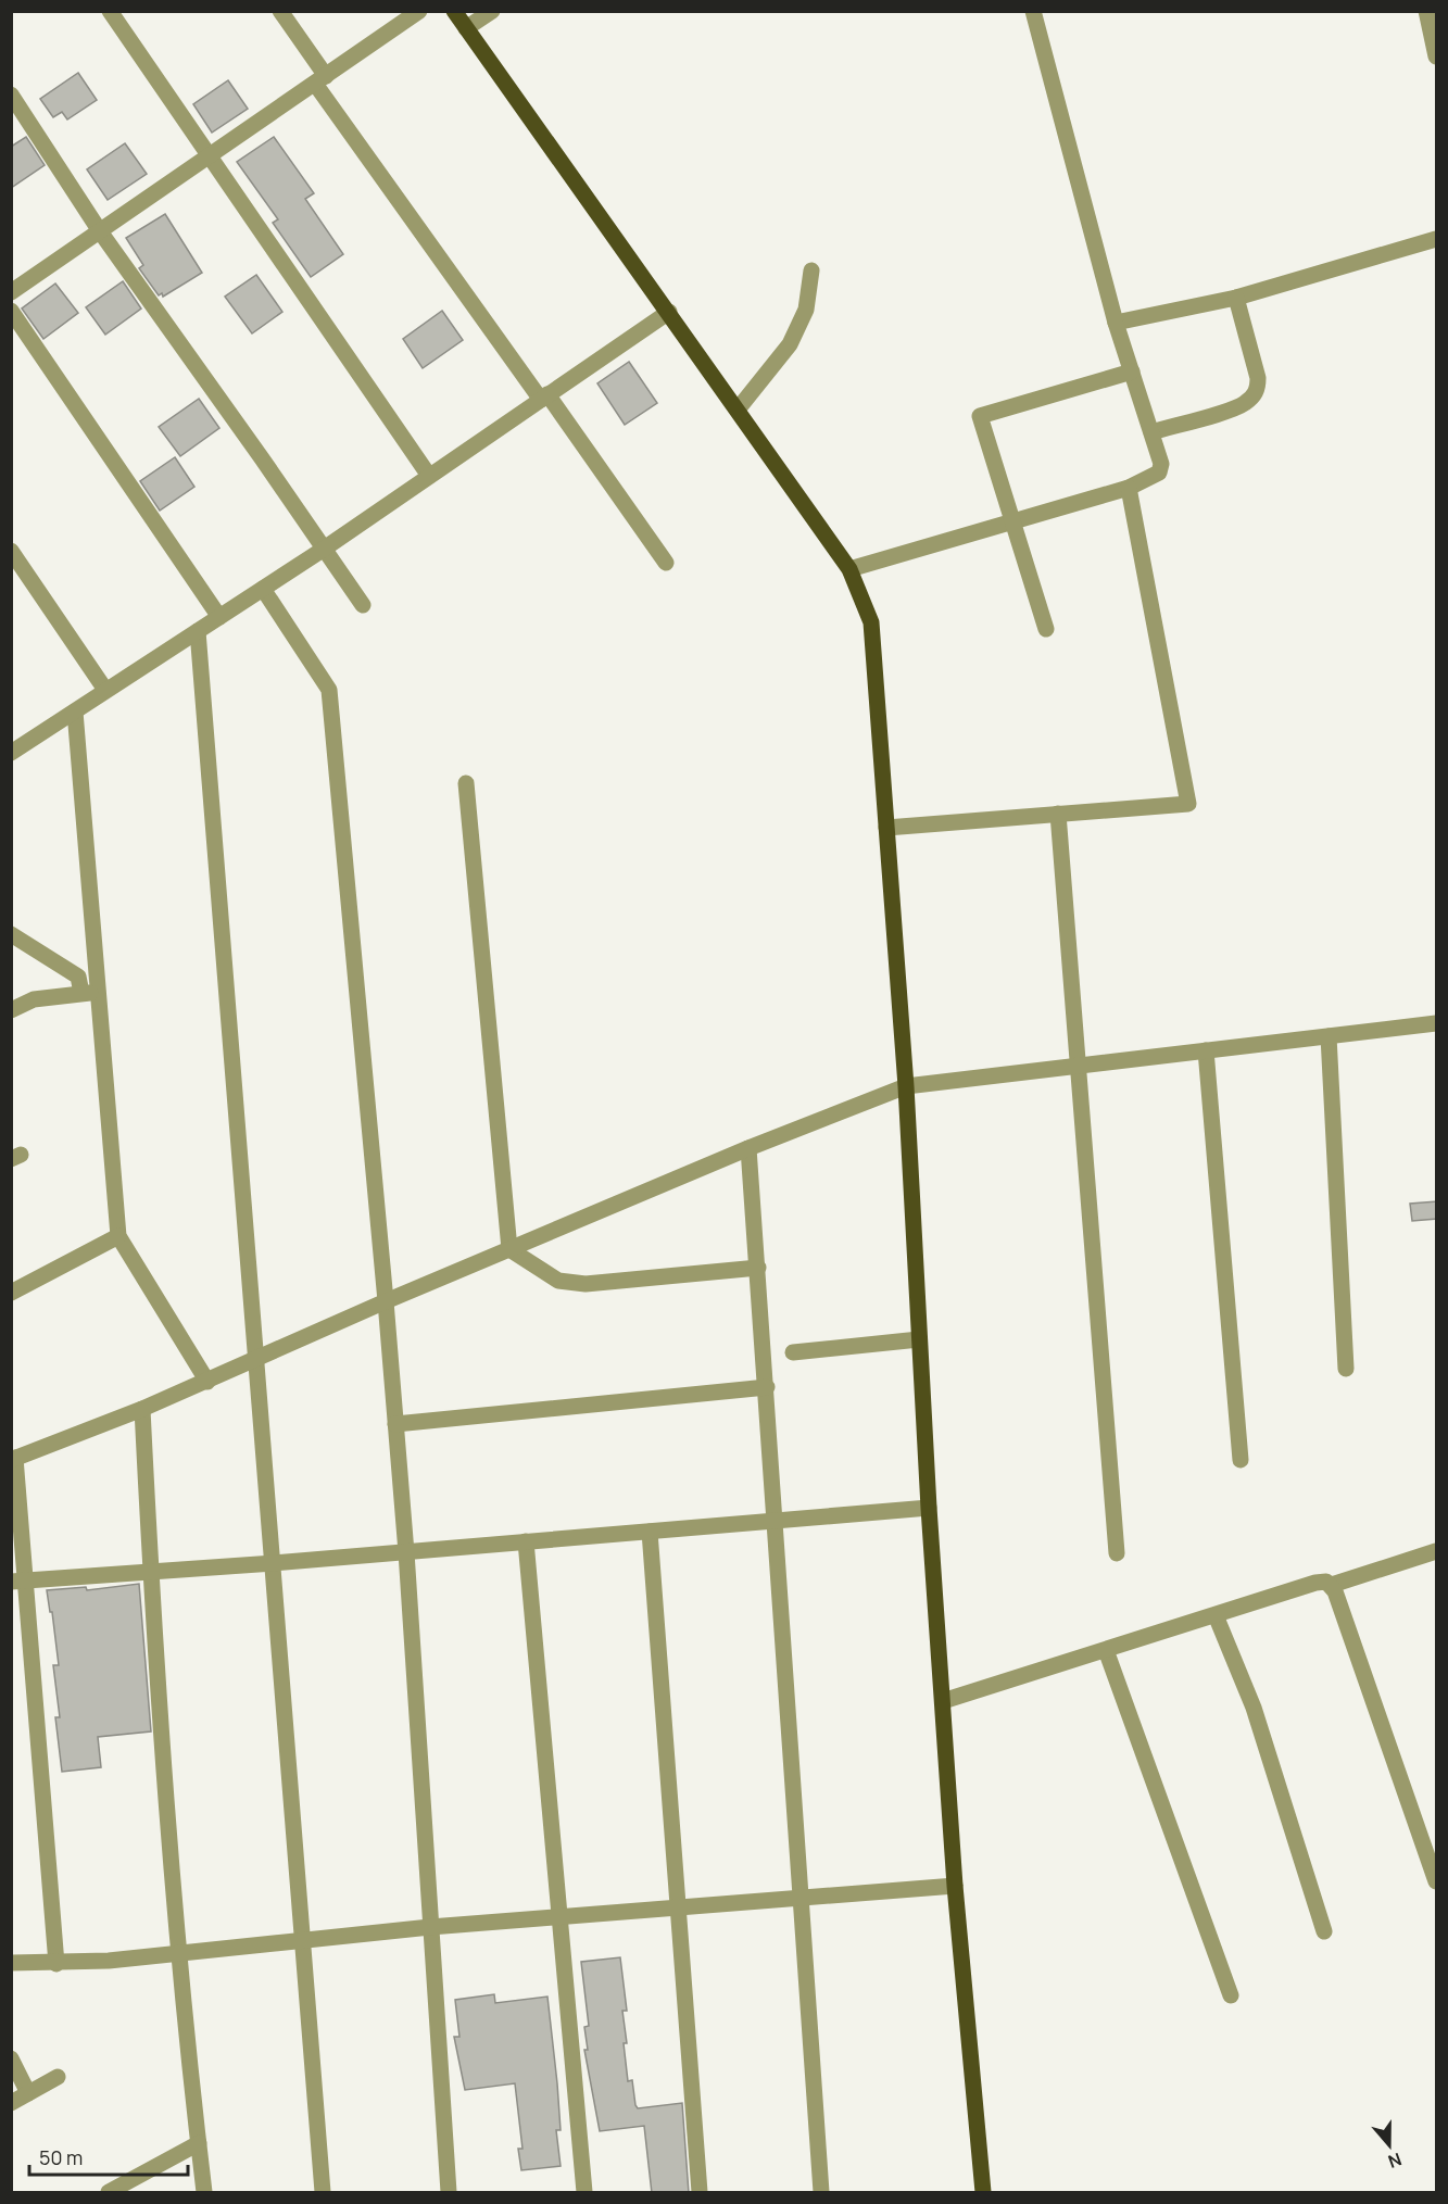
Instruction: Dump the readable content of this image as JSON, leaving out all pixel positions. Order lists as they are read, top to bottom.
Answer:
{
  "scale_bar": "50 m",
  "north": "bottom"
}
